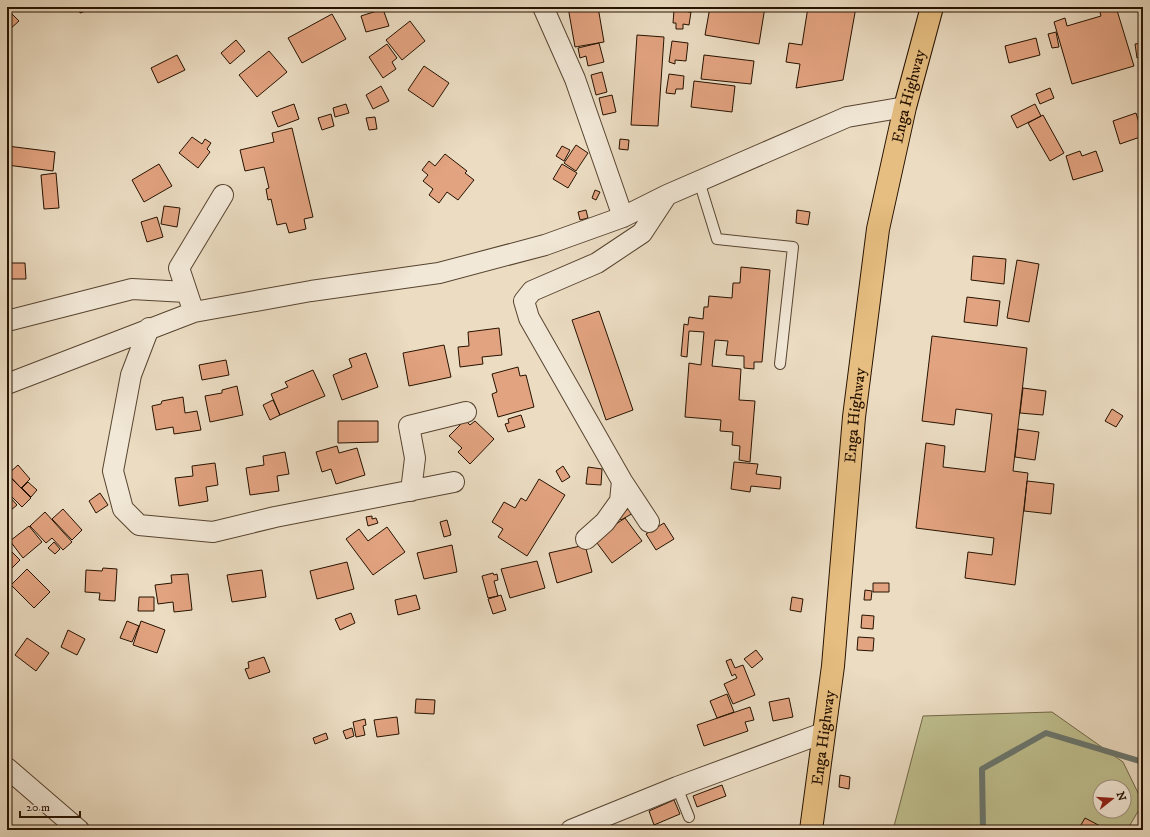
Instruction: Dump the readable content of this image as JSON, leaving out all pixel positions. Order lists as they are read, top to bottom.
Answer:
{
  "streets": {
    "main road": ["Enga Highway"]
  },
  "scale_bar": "20 m",
  "north": "right"
}
